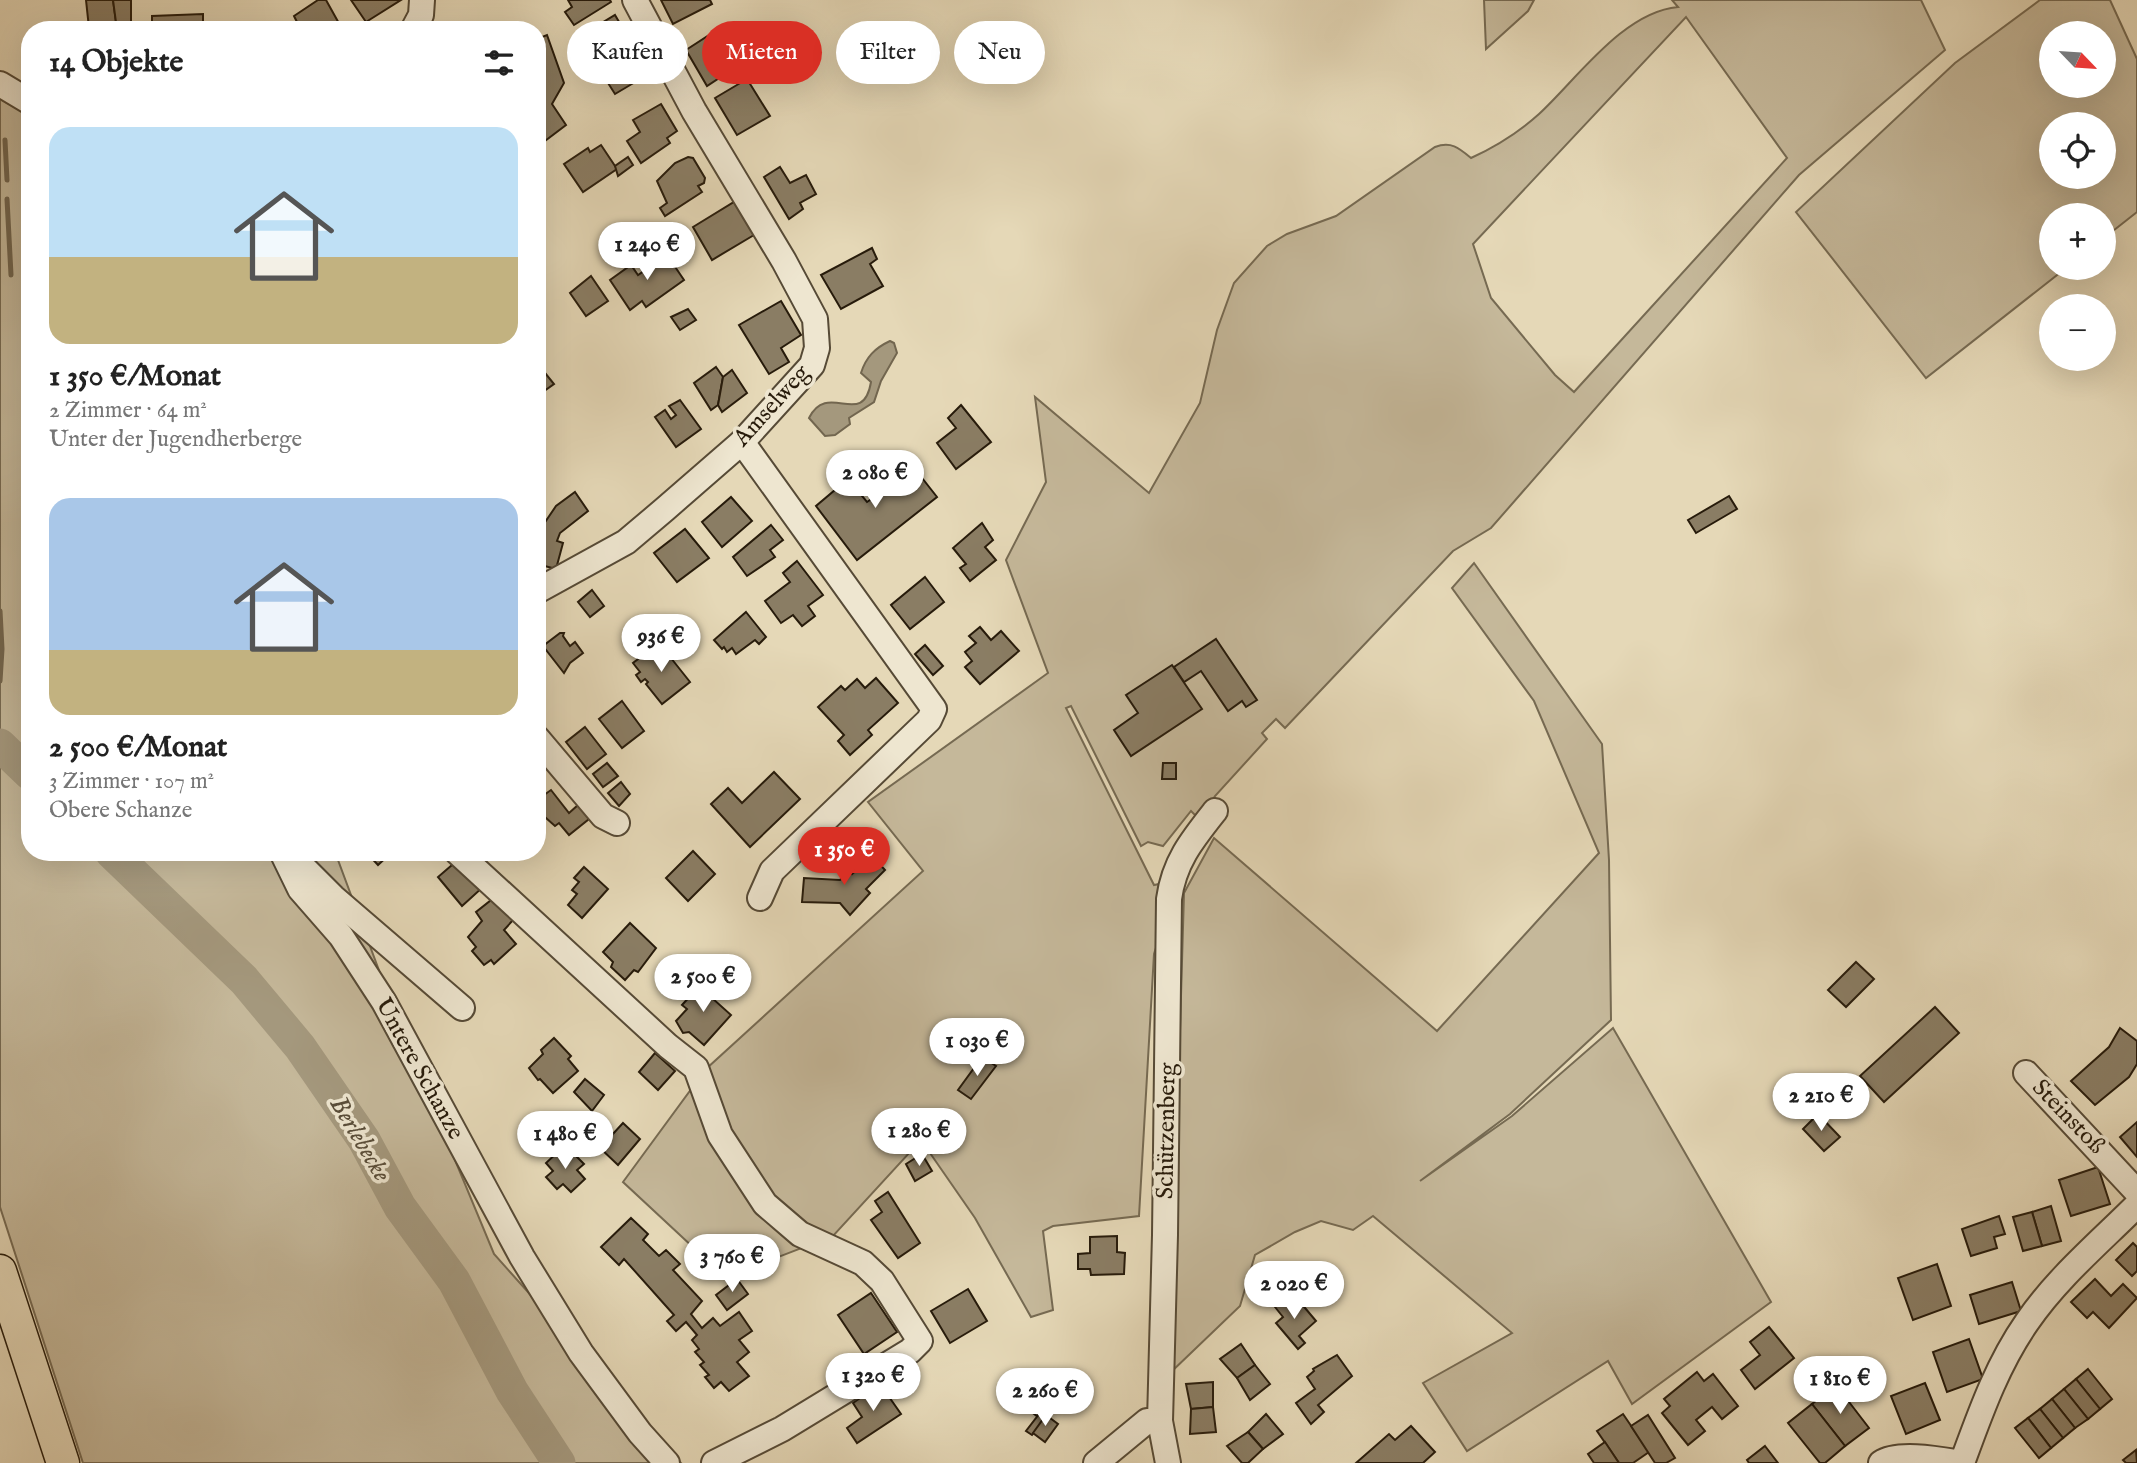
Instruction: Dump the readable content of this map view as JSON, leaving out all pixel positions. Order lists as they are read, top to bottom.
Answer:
{
  "streets": {
    "street": [
      "Amselweg",
      "Untere Schanze",
      "Steinstoß",
      "Schützenberg"
    ]
  },
  "water": ["Berlebecke"],
  "north": "bottom right",
  "page": {
    "map_buttons": ["+", "−"],
    "chip": [
      "Kaufen",
      "Mieten",
      "Filter",
      "Neu"
    ],
    "heading": "14 Objekte",
    "list": [
      {
        "name": "1 350 €/Monat",
        "note": "2 Zimmer · 64 m² · Unter der Jugendherberge"
      },
      {
        "name": "2 500 €/Monat",
        "note": "3 Zimmer · 107 m² · Obere Schanze"
      }
    ],
    "price": [
      "1 240 €",
      "2 080 €",
      "936 €",
      "1 350 €",
      "2 500 €",
      "1 030 €",
      "2 210 €",
      "1 280 €",
      "1 480 €",
      "3 760 €",
      "2 020 €",
      "1 320 €",
      "1 810 €",
      "2 260 €"
    ]
  }
}
